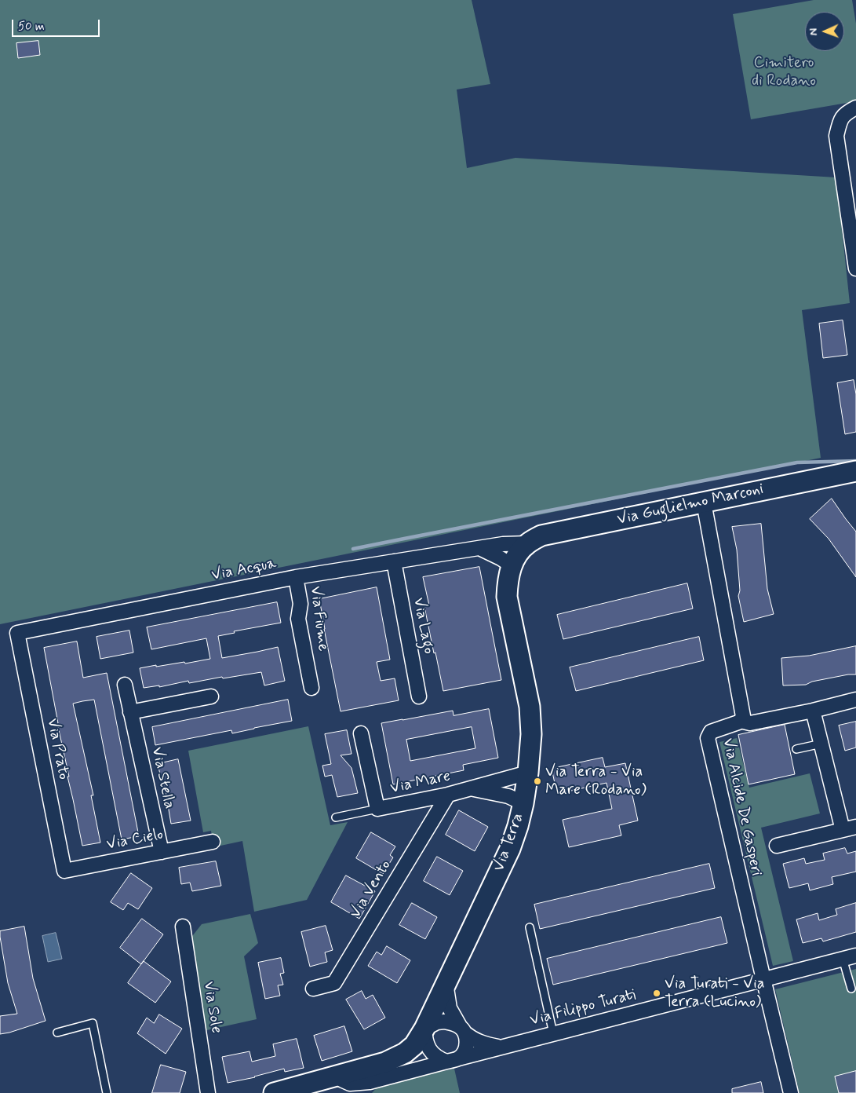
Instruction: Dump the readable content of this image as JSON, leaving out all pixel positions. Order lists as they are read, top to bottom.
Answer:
{
  "streets": {
    "street": [
      "Via Guglielmo Marconi",
      "Via Acqua",
      "Via Fiume",
      "Via Lago",
      "Via Prato",
      "Via Stella",
      "Via Mare",
      "Via Alcide De Gasperi",
      "Via Cielo",
      "Via Terra",
      "Via Vento",
      "Via Sole",
      "Via Filippo Turati"
    ]
  },
  "crossings": [
    ["Via Guglielmo Marconi", "Via Acqua"],
    ["Via Guglielmo Marconi", "Via Alcide De Gasperi"],
    ["Via Guglielmo Marconi", "Via Terra"],
    ["Via Acqua", "Via Fiume"],
    ["Via Acqua", "Via Lago"],
    ["Via Acqua", "Via Prato"],
    ["Via Acqua", "Via Terra"],
    ["Via Prato", "Via Cielo"],
    ["Via Stella", "Via Cielo"],
    ["Via Mare", "Via Terra"],
    ["Via Mare", "Via Vento"],
    ["Via Alcide De Gasperi", "Via Filippo Turati"],
    ["Via Terra", "Via Filippo Turati"]
  ],
  "parks": ["Cimitero di Rodano"],
  "places": ["Via Terra - Via Mare (Rodano)", "Via Turati - Via Terra (Lucino)"],
  "scale_bar": "50 m",
  "north": "left"
}
